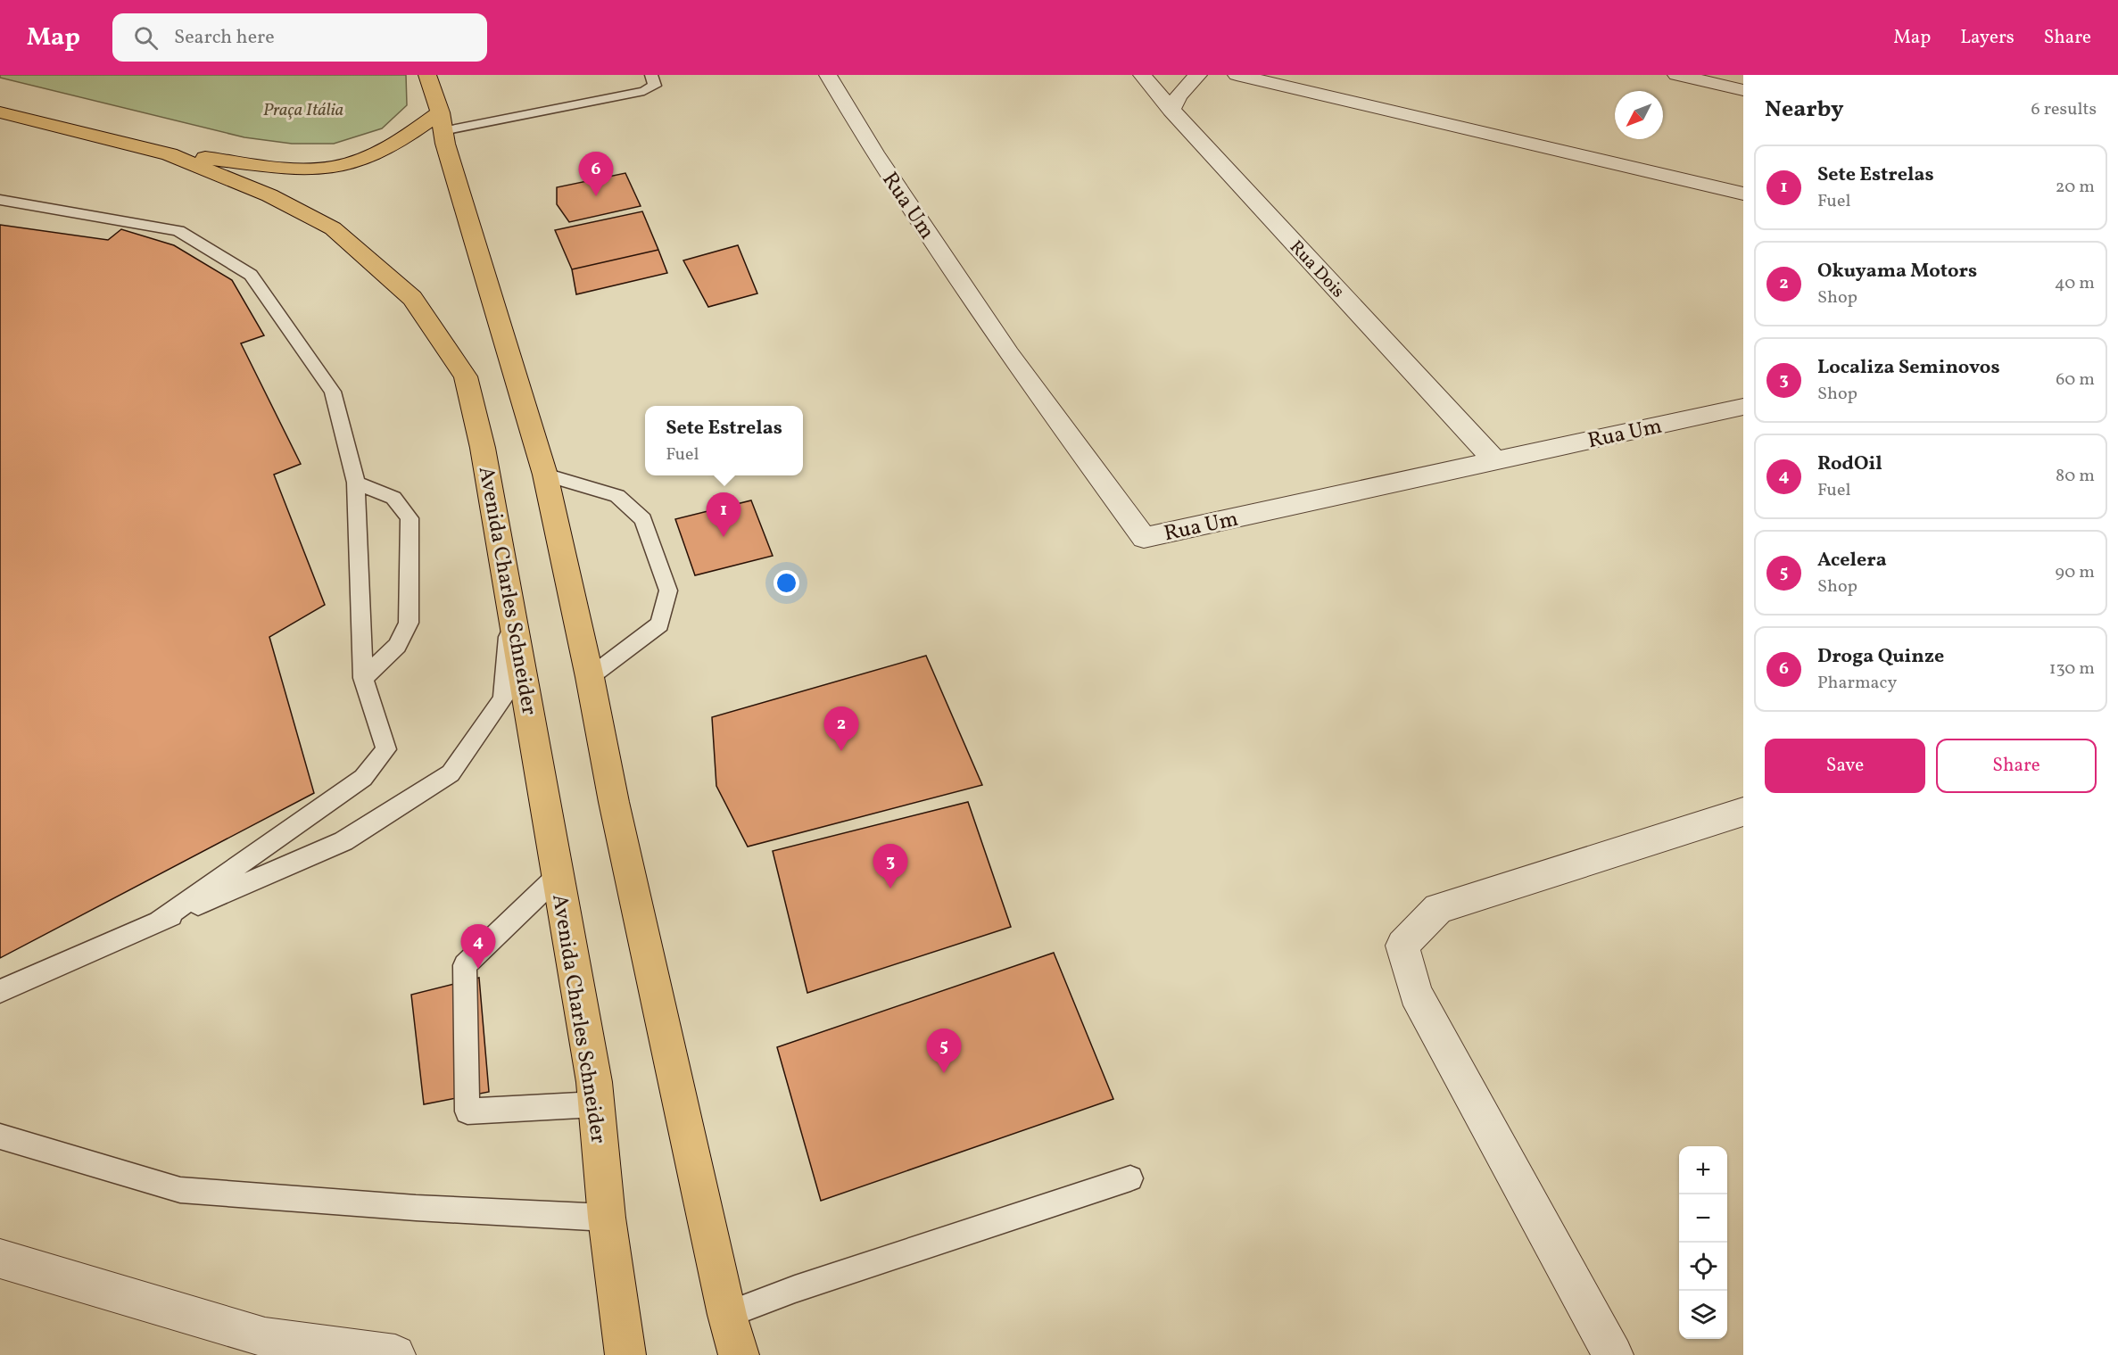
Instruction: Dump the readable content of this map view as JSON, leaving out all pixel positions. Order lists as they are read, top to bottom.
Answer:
{
  "streets": {
    "main road": ["Avenida Charles Schneider"],
    "street": ["Rua Um", "Rua Dois"]
  },
  "crossings": [
    ["Rua Um", "Rua Dois"]
  ],
  "parks": ["Praça Itália"],
  "north": "bottom left",
  "page": {
    "header": "Map",
    "search": "Search here",
    "nav": ["Map", "Layers", "Share"],
    "heading": ["Nearby", "6 results"],
    "list": [
      {
        "mark": "1",
        "name": "Sete Estrelas",
        "note": "Fuel",
        "value": "20 m"
      },
      {
        "mark": "2",
        "name": "Okuyama Motors",
        "note": "Shop",
        "value": "40 m"
      },
      {
        "mark": "3",
        "name": "Localiza Seminovos",
        "note": "Shop",
        "value": "60 m"
      },
      {
        "mark": "4",
        "name": "RodOil",
        "note": "Fuel",
        "value": "80 m"
      },
      {
        "mark": "5",
        "name": "Acelera",
        "note": "Shop",
        "value": "90 m"
      },
      {
        "mark": "6",
        "name": "Droga Quinze",
        "note": "Pharmacy",
        "value": "130 m"
      }
    ],
    "pins": [
      "6",
      "1",
      "2",
      "3",
      "4",
      "5"
    ],
    "popup": ["Sete Estrelas", "Fuel"],
    "buttons": ["Save", "Share"],
    "map_buttons": ["+", "−"]
  }
}
